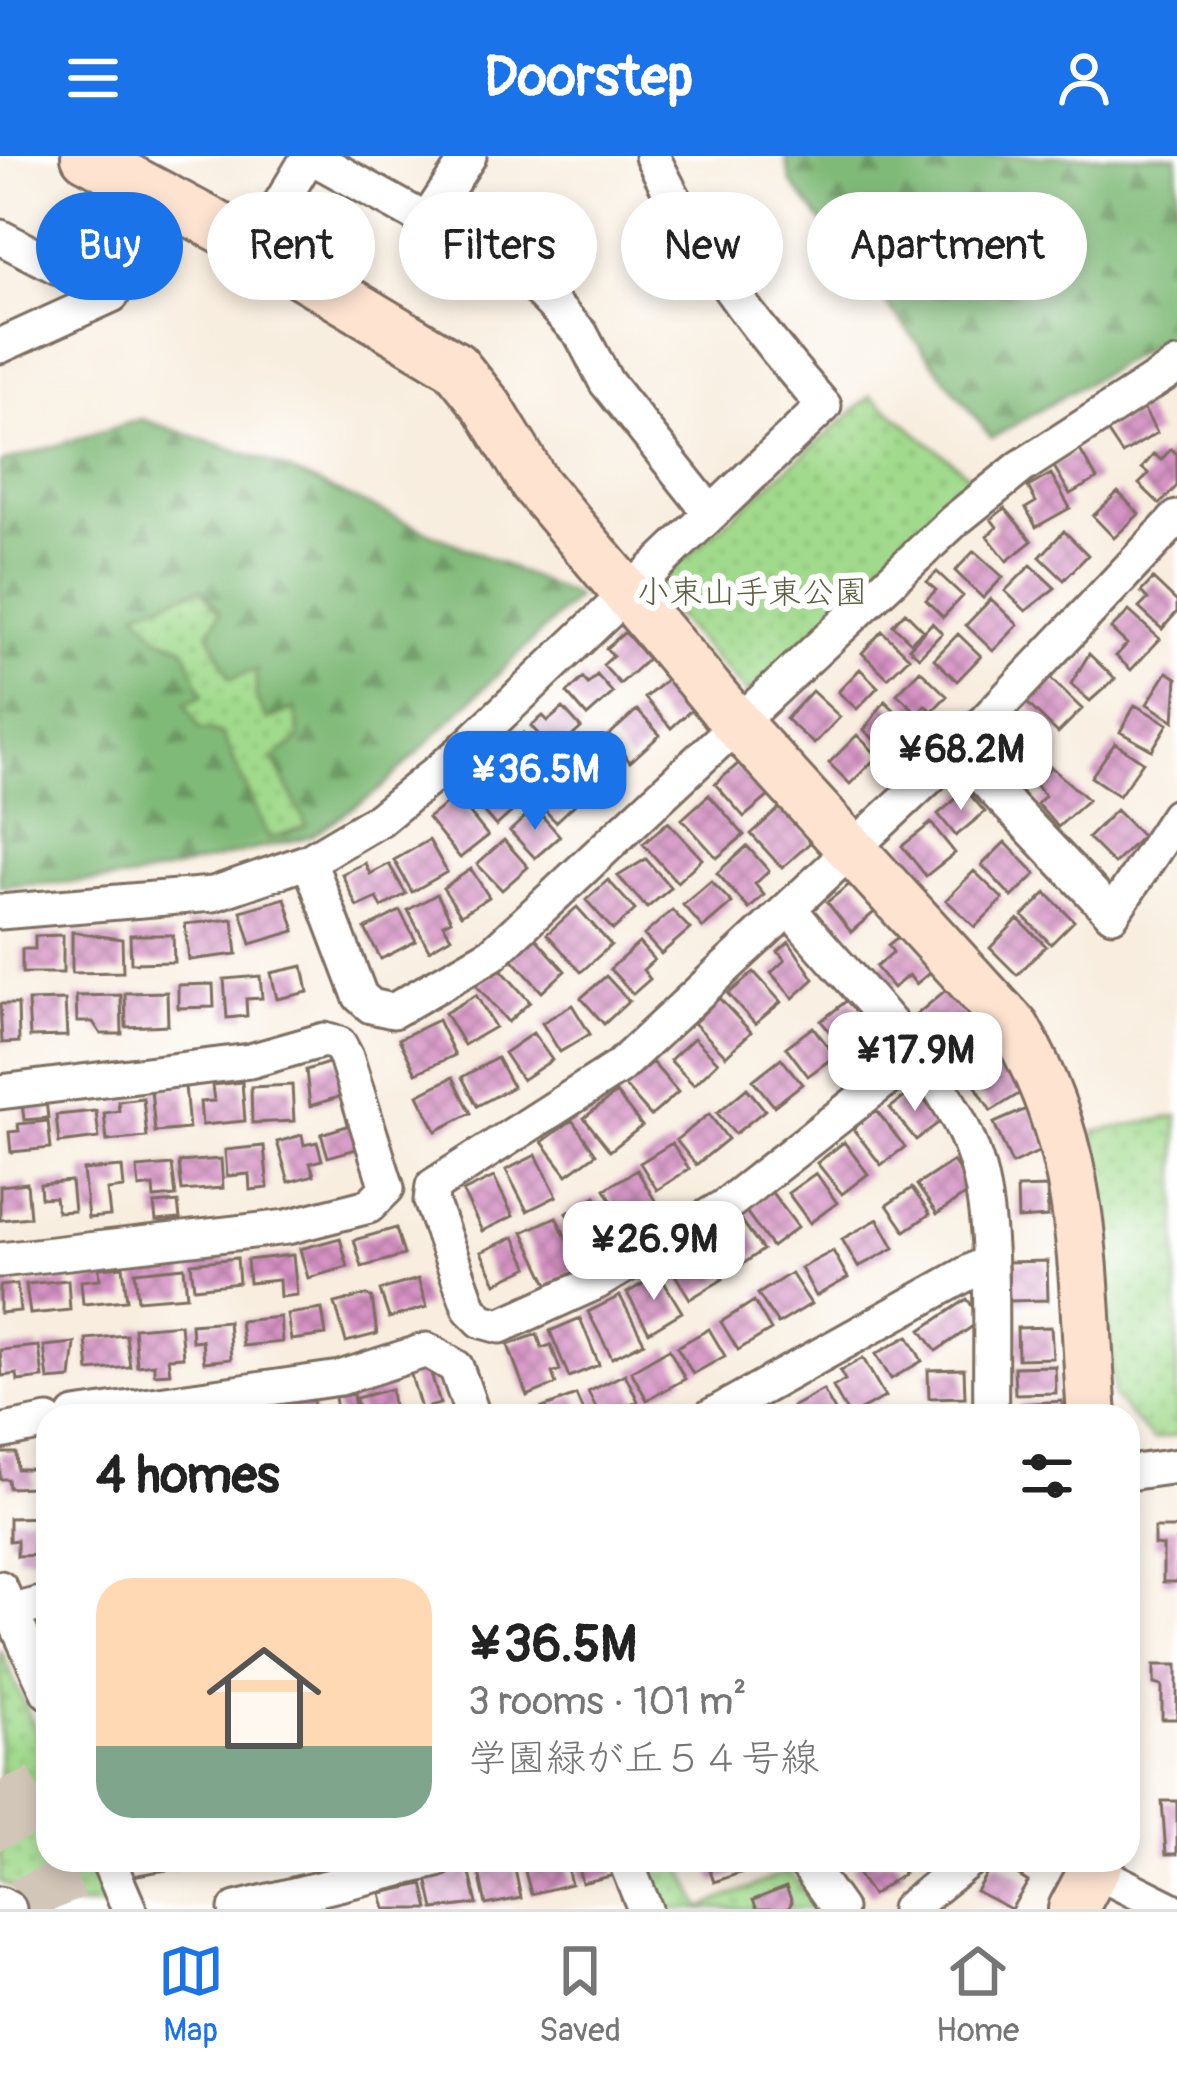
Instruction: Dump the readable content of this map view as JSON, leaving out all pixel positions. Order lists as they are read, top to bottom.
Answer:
{
  "parks": ["小束山手東公園"],
  "page": {
    "header": "Doorstep",
    "chip": [
      "Buy",
      "Rent",
      "Filters",
      "New",
      "Apartment"
    ],
    "price": [
      "¥68.2M",
      "¥36.5M",
      "¥17.9M",
      "¥26.9M"
    ],
    "heading": "4 homes",
    "list": [
      {
        "name": "¥36.5M",
        "note": "3 rooms · 101 m² · 学園緑が丘５４号線"
      }
    ],
    "tabs": ["Map", "Saved", "Home"]
  }
}
